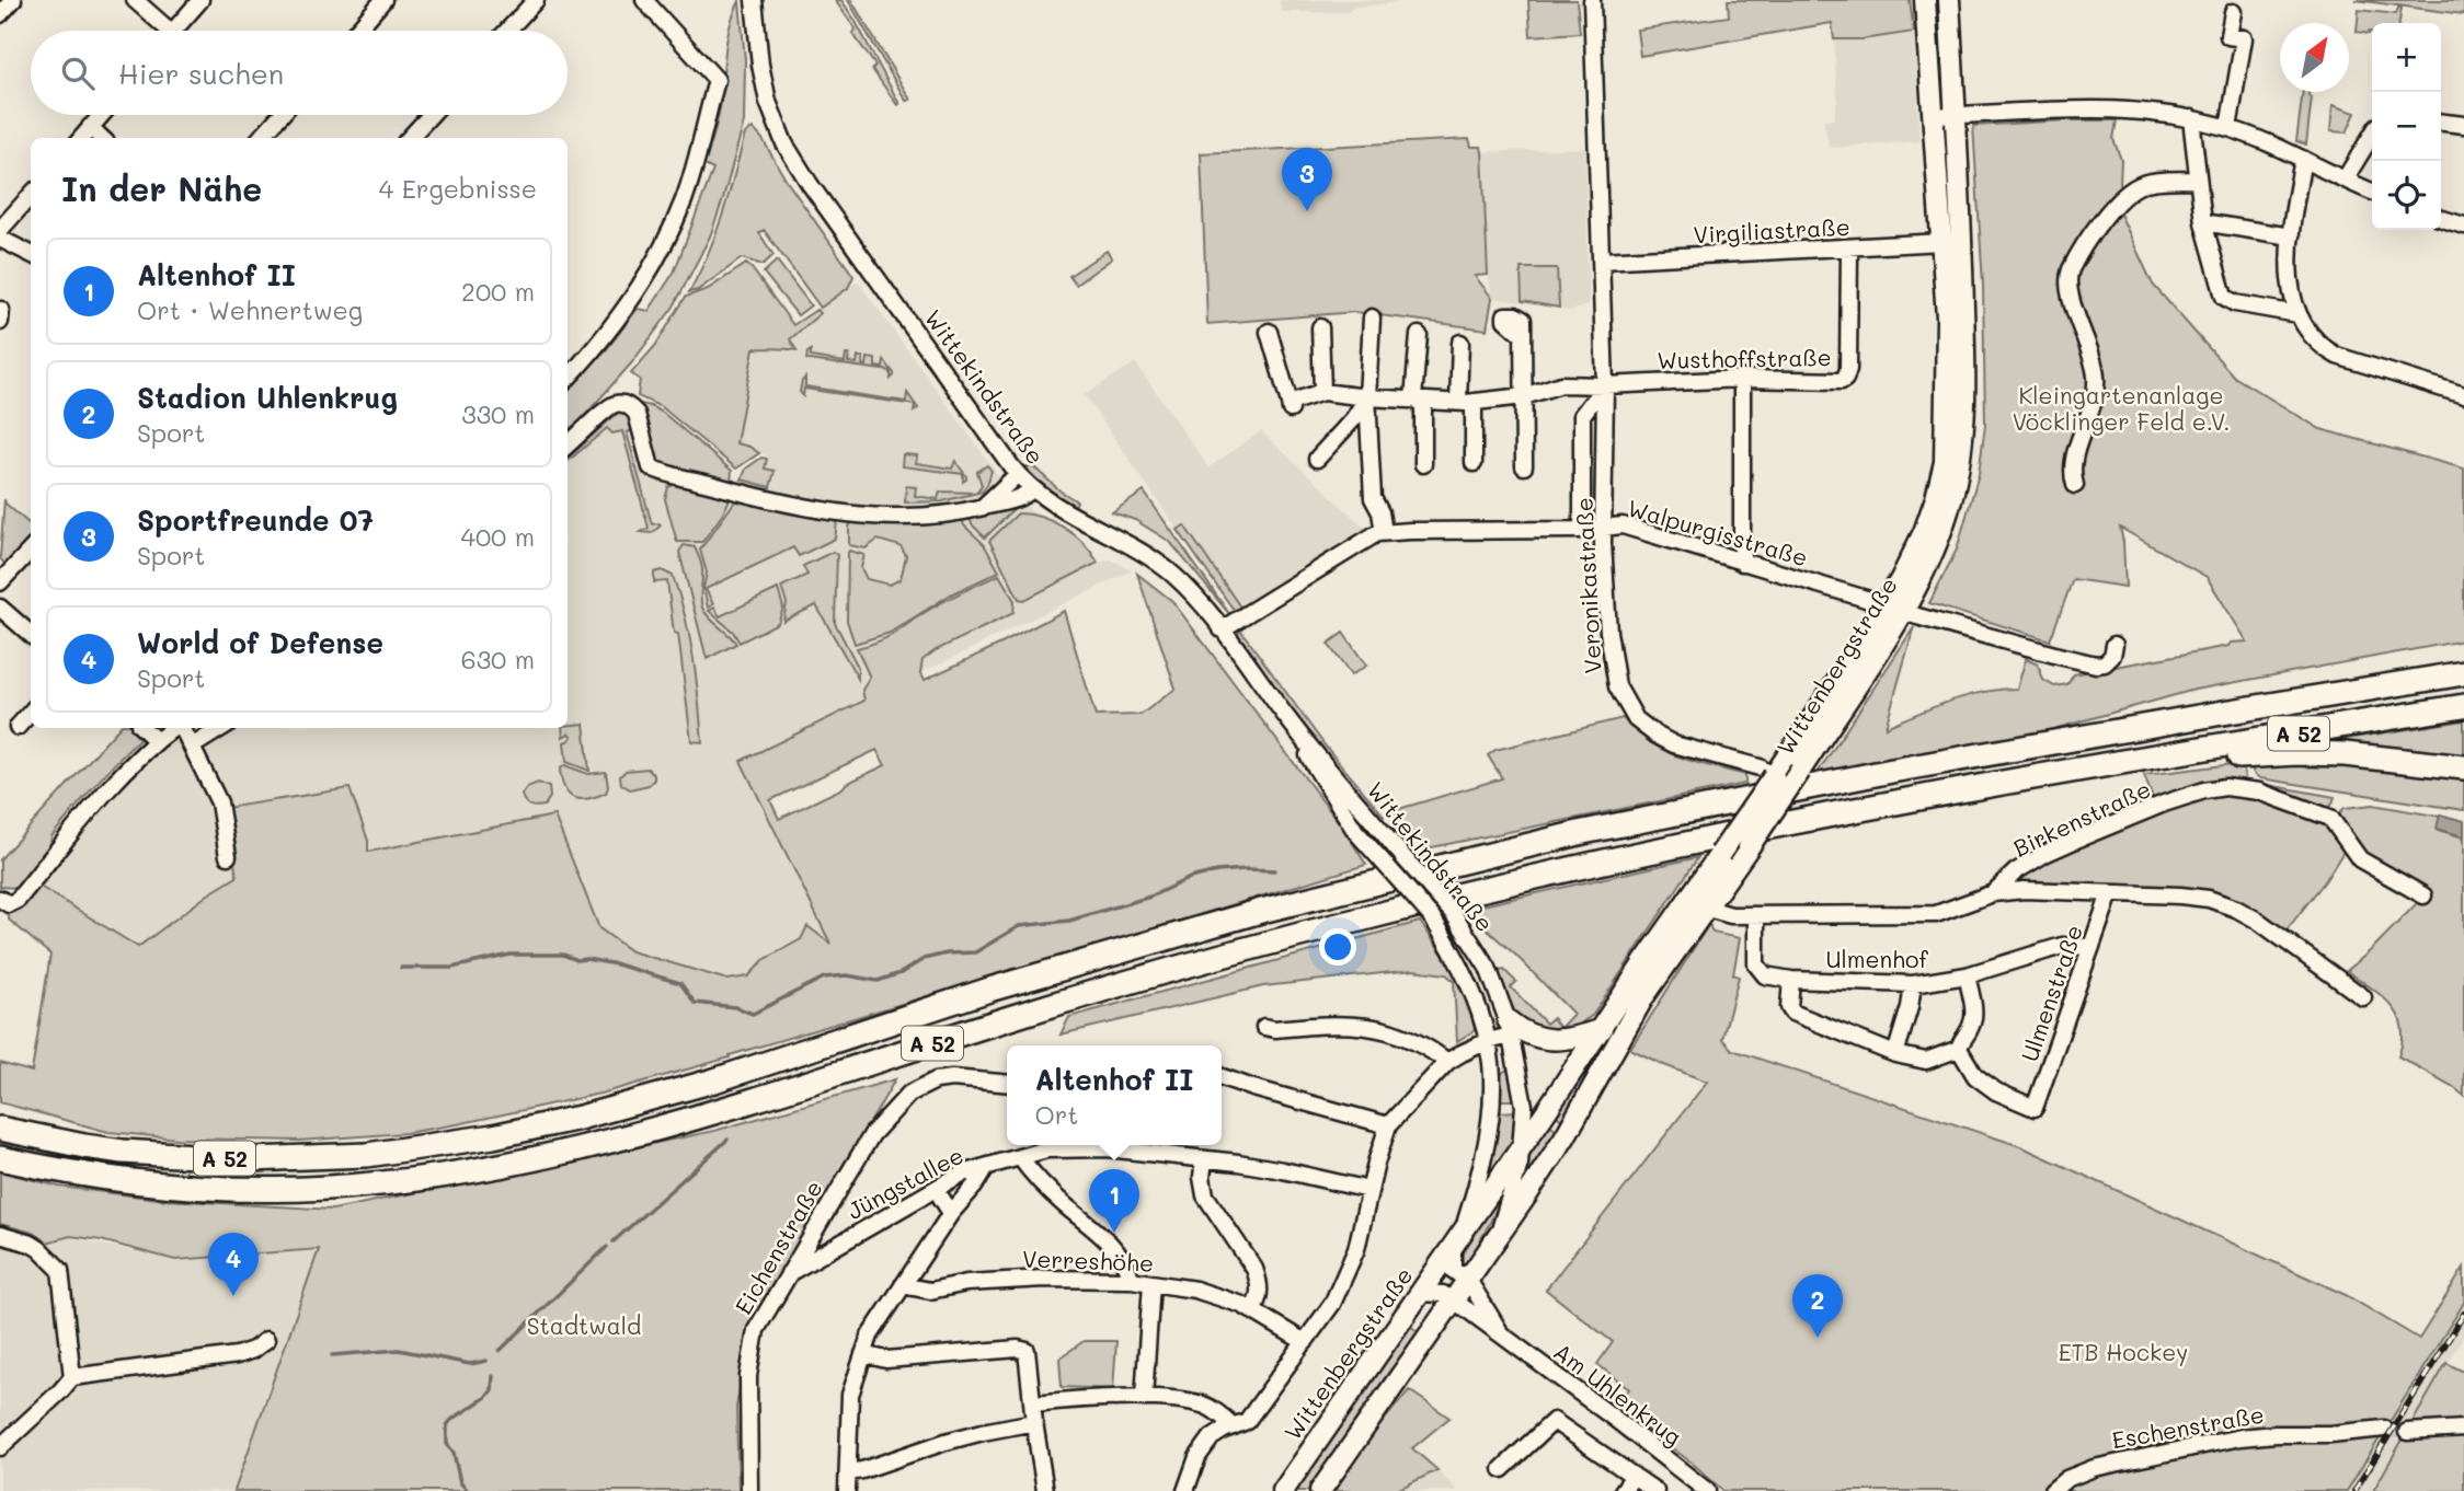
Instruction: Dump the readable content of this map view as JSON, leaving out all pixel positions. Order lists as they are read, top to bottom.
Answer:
{
  "streets": {
    "highway": ["A 52"],
    "main road": ["Wittenbergstraße"],
    "street": [
      "Virgiliastraße",
      "Wusthoffstraße",
      "Wittekindstraße",
      "Walpurgisstraße",
      "Veronikastraße",
      "Birkenstraße",
      "Ulmenhof",
      "Ulmenstraße",
      "Jüngstallee",
      "Eichenstraße",
      "Verreshöhe",
      "Am Uhlenkrug",
      "Eschenstraße"
    ]
  },
  "crossings": [
    ["Virgiliastraße", "Wusthoffstraße"],
    ["Virgiliastraße", "Veronikastraße"],
    ["Virgiliastraße", "Wittenbergstraße"],
    ["Wusthoffstraße", "Veronikastraße"],
    ["Wittekindstraße", "Walpurgisstraße"],
    ["Wittekindstraße", "Wittenbergstraße"],
    ["Walpurgisstraße", "Veronikastraße"],
    ["Walpurgisstraße", "Wittenbergstraße"],
    ["Veronikastraße", "Wittenbergstraße"],
    ["Wittenbergstraße", "Birkenstraße"],
    ["Wittenbergstraße", "Am Uhlenkrug"],
    ["Birkenstraße", "Ulmenhof"],
    ["Birkenstraße", "Ulmenstraße"],
    ["Ulmenhof", "Ulmenstraße"],
    ["Jüngstallee", "Eichenstraße"]
  ],
  "parks": ["Kleingartenanlage Vöcklinger Feld e.V.", "Stadtwald", "ETB Hockey"],
  "north": "top right",
  "page": {
    "map_buttons": ["+", "−"],
    "search": "Hier suchen",
    "heading": ["In der Nähe", "4 Ergebnisse"],
    "pins": [
      "3",
      "1",
      "4",
      "2"
    ],
    "list": [
      {
        "mark": "1",
        "name": "Altenhof II",
        "note": "Ort · Wehnertweg",
        "value": "200 m"
      },
      {
        "mark": "2",
        "name": "Stadion Uhlenkrug",
        "note": "Sport",
        "value": "330 m"
      },
      {
        "mark": "3",
        "name": "Sportfreunde 07",
        "note": "Sport",
        "value": "400 m"
      },
      {
        "mark": "4",
        "name": "World of Defense",
        "note": "Sport",
        "value": "630 m"
      }
    ],
    "popup": ["Altenhof II", "Ort"]
  }
}
